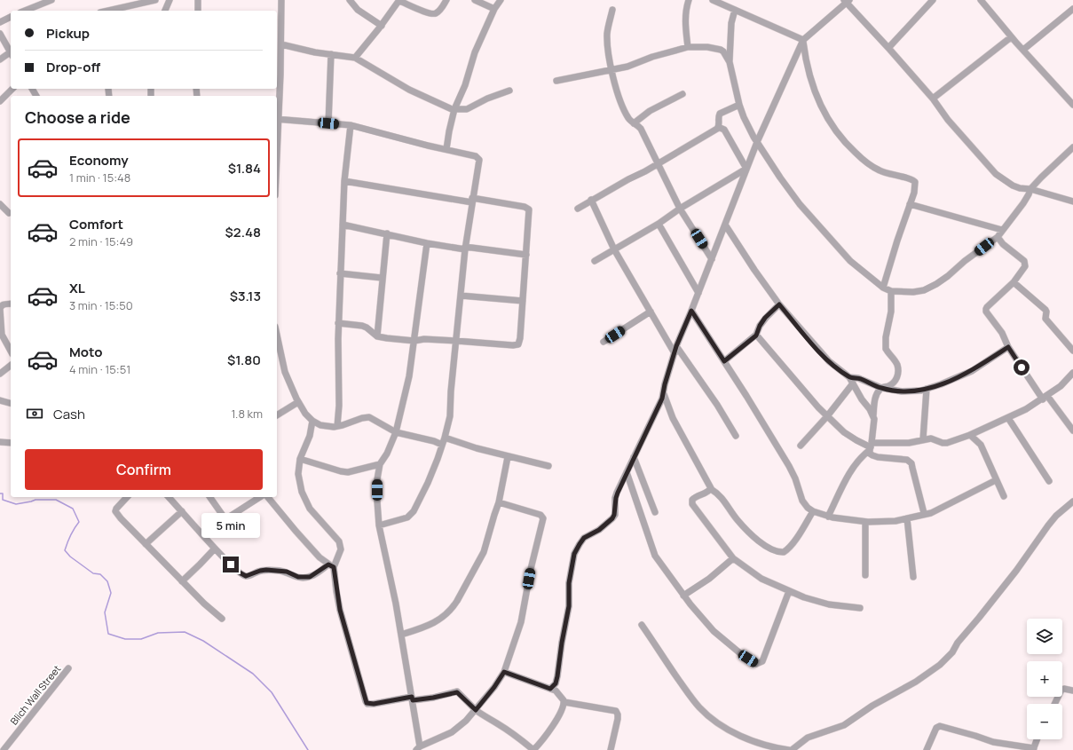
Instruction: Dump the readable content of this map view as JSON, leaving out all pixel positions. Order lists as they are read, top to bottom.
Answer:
{
  "streets": {
    "street": ["Blich Wall Street"]
  },
  "page": {
    "banner": ["Pickup", "Drop-off"],
    "heading": "Choose a ride",
    "list": [
      {
        "name": "Economy",
        "note": "1 min · 15:48",
        "value": "$1.84"
      },
      {
        "name": "Comfort",
        "note": "2 min · 15:49",
        "value": "$2.48"
      },
      {
        "name": "XL",
        "note": "3 min · 15:50",
        "value": "$3.13"
      },
      {
        "name": "Moto",
        "note": "4 min · 15:51",
        "value": "$1.80"
      }
    ],
    "pay": ["Cash", "1.8 km"],
    "buttons": "Confirm",
    "bubble": "5 min",
    "map_buttons": ["+", "−"]
  }
}
